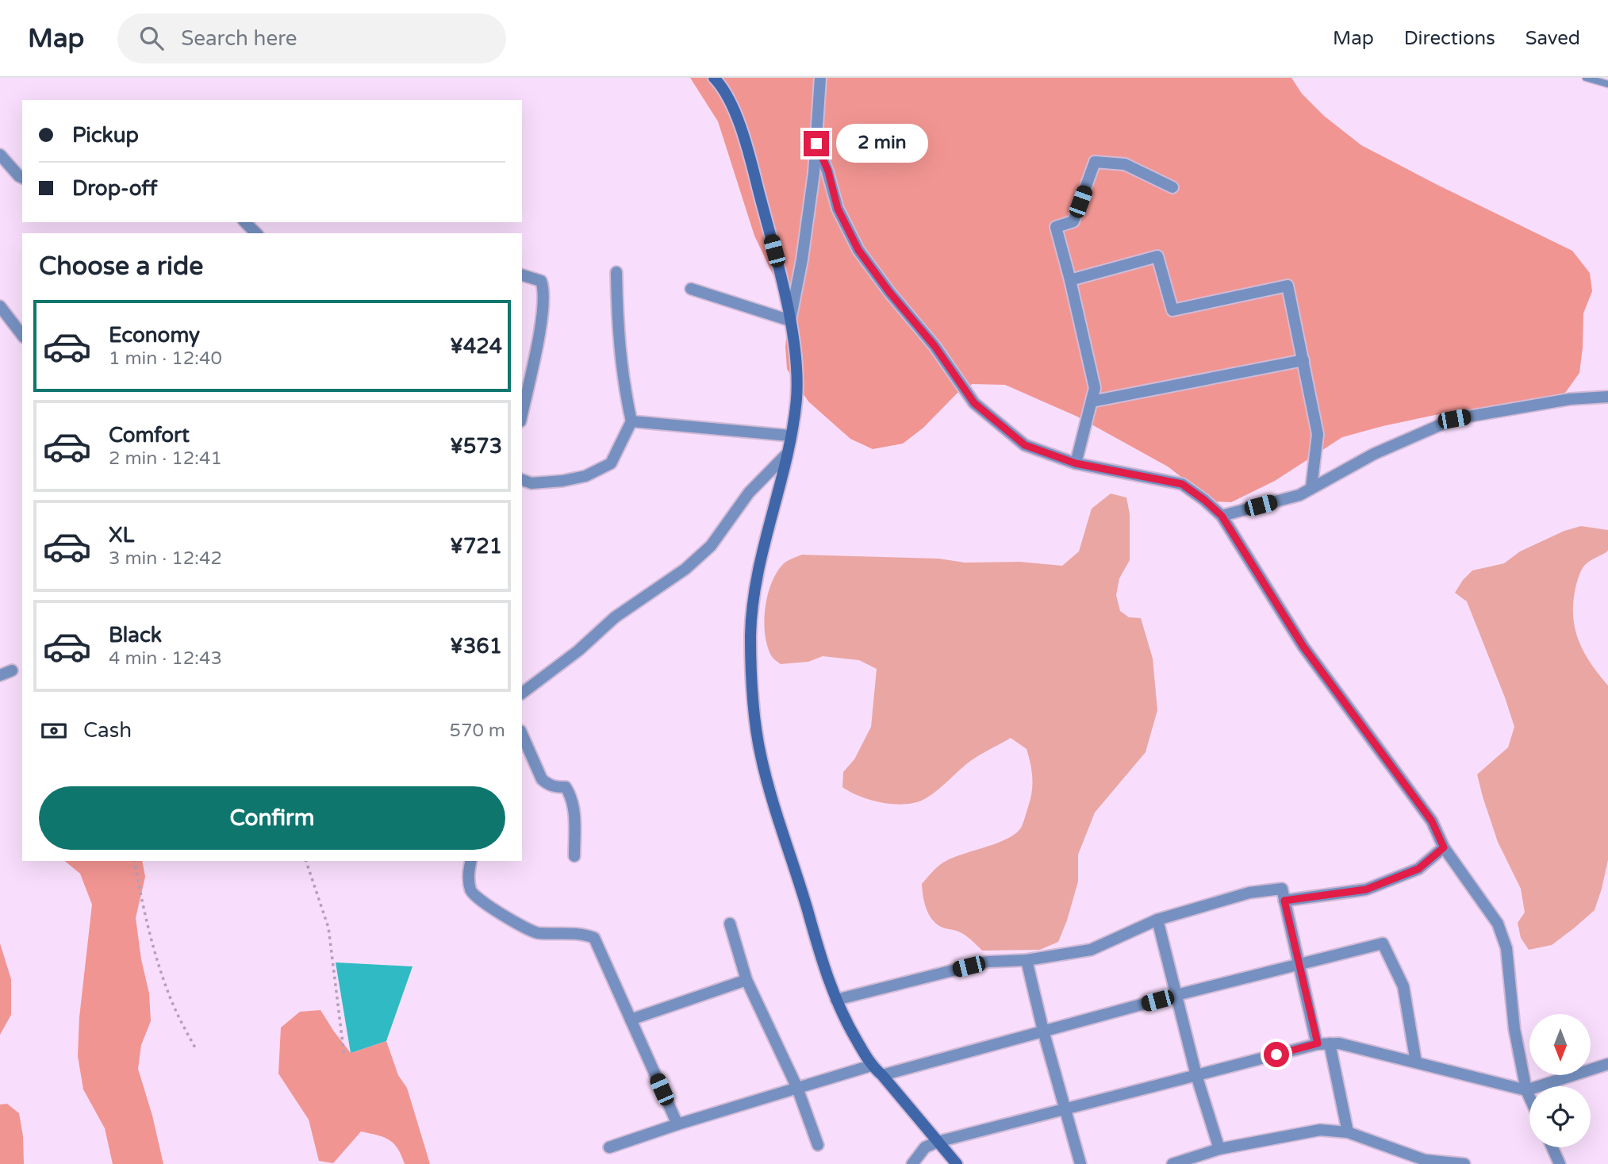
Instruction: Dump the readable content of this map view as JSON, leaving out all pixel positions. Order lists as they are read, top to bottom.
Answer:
{
  "north": "bottom",
  "page": {
    "header": "Map",
    "search": "Search here",
    "nav": ["Map", "Directions", "Saved"],
    "banner": ["Pickup", "Drop-off"],
    "bubble": "2 min",
    "heading": "Choose a ride",
    "list": [
      {
        "name": "Economy",
        "note": "1 min · 12:40",
        "value": "¥424"
      },
      {
        "name": "Comfort",
        "note": "2 min · 12:41",
        "value": "¥573"
      },
      {
        "name": "XL",
        "note": "3 min · 12:42",
        "value": "¥721"
      },
      {
        "name": "Black",
        "note": "4 min · 12:43",
        "value": "¥361"
      }
    ],
    "pay": ["Cash", "570 m"],
    "buttons": "Confirm"
  }
}
